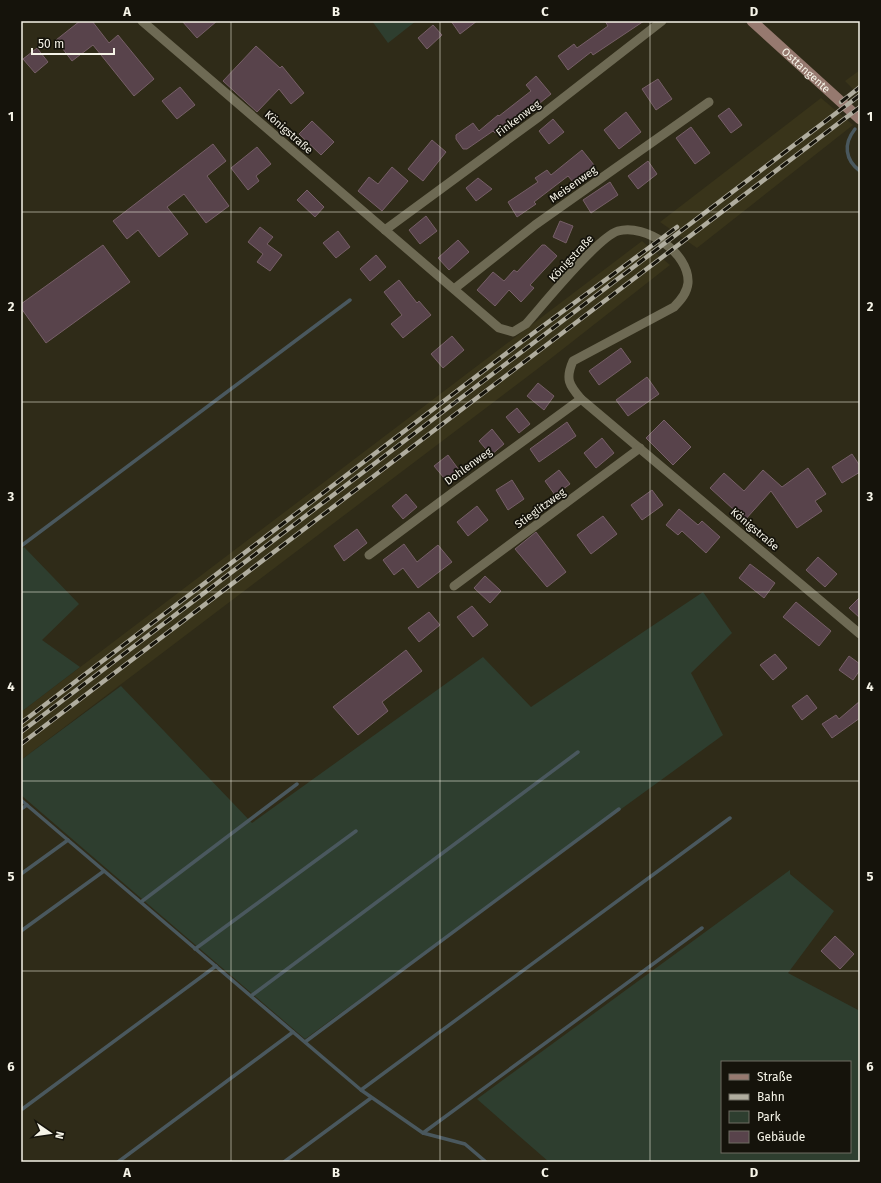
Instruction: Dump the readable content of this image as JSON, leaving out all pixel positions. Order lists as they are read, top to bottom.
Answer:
{
  "streets": {
    "main road": ["Osttangente"],
    "street": [
      "Finkenweg",
      "Königstraße",
      "Meisenweg",
      "Dohlenweg",
      "Stieglitzweg"
    ]
  },
  "crossings": [
    ["Finkenweg", "Königstraße"],
    ["Königstraße", "Meisenweg"],
    ["Königstraße", "Dohlenweg"],
    ["Königstraße", "Stieglitzweg"]
  ],
  "legend": [
    "Straße",
    "Bahn",
    "Park",
    "Gebäude"
  ],
  "scale_bar": "50 m",
  "north": "right",
  "grid": {
    "columns": [
      "A",
      "B",
      "C",
      "D"
    ],
    "rows": [
      "1",
      "2",
      "3",
      "4",
      "5",
      "6"
    ]
  }
}
